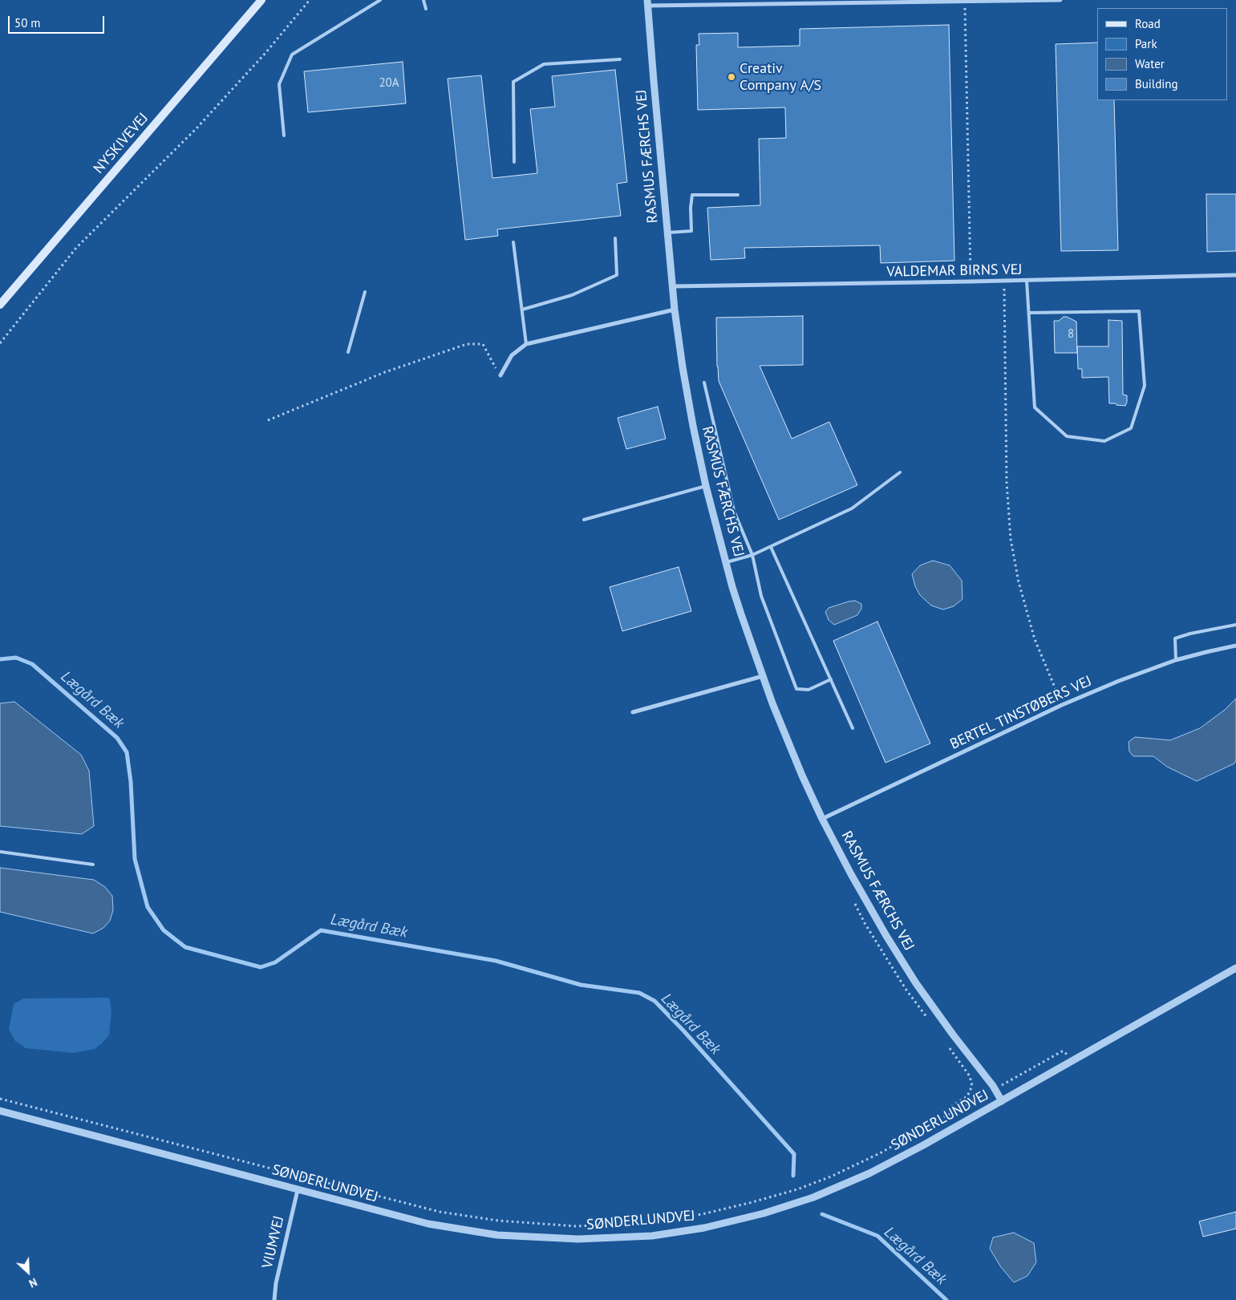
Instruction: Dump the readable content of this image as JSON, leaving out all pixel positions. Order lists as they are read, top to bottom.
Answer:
{
  "streets": {
    "main road": ["NYSKIVEVEJ"],
    "street": [
      "RASMUS FÆRCHS VEJ",
      "VALDEMAR BIRNS VEJ",
      "BERTEL TINSTØBERS VEJ",
      "SØNDERLUNDVEJ",
      "VIUMVEJ"
    ]
  },
  "crossings": [
    ["RASMUS FÆRCHS VEJ", "VALDEMAR BIRNS VEJ"],
    ["RASMUS FÆRCHS VEJ", "BERTEL TINSTØBERS VEJ"],
    ["RASMUS FÆRCHS VEJ", "SØNDERLUNDVEJ"],
    ["SØNDERLUNDVEJ", "VIUMVEJ"]
  ],
  "water": ["Lægård Bæk"],
  "places": ["Creativ Company A/S"],
  "house_numbers": ["20A", "8"],
  "legend": [
    "Road",
    "Park",
    "Water",
    "Building"
  ],
  "scale_bar": "50 m",
  "north": "bottom right"
}
